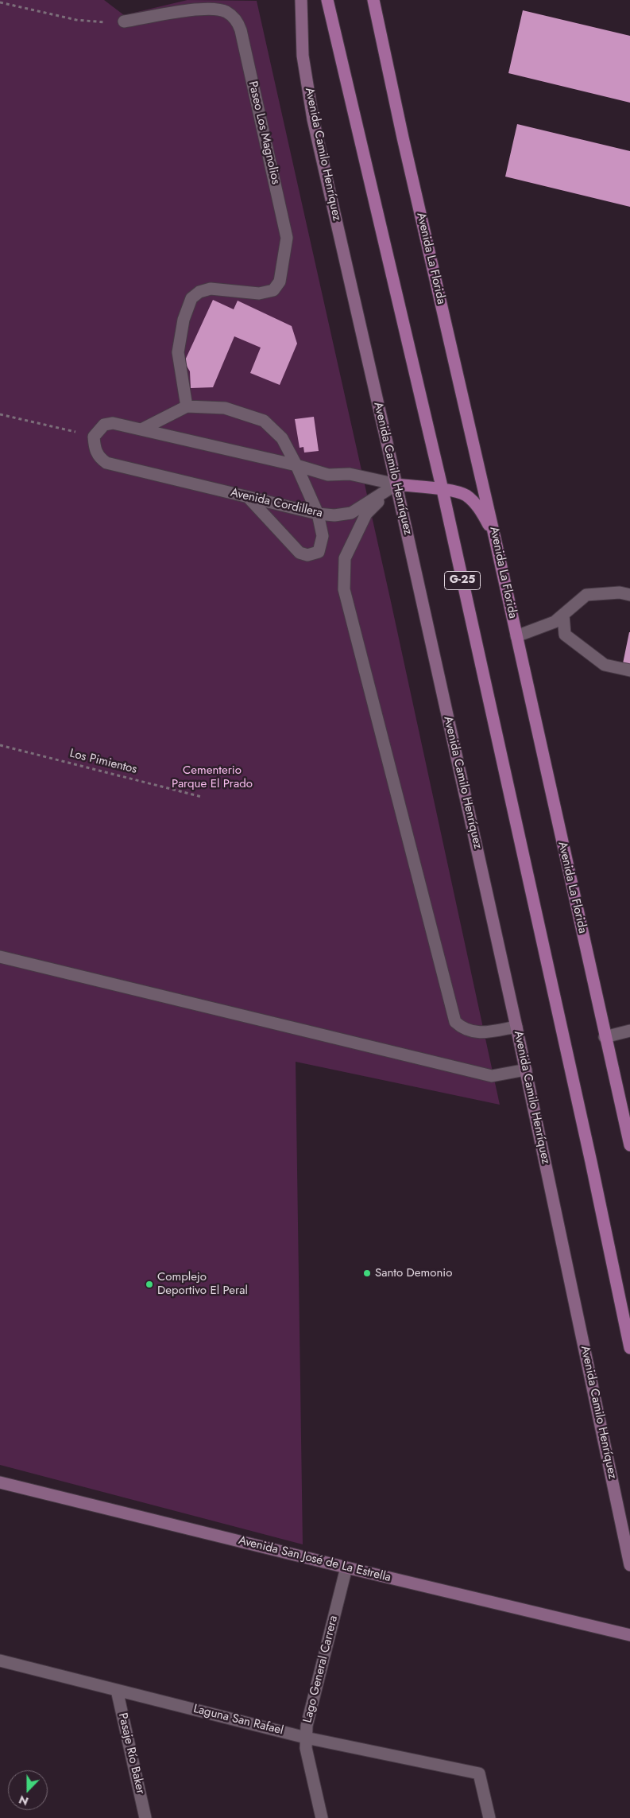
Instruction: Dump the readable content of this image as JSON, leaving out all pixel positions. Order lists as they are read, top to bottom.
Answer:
{
  "streets": {
    "main road": ["Avenida La Florida", "G-25"],
    "street": [
      "Paseo Los Magnolios",
      "Avenida Camilo Henríquez",
      "Avenida Cordillera",
      "Avenida San José de La Estrella",
      "Lago General Carrera",
      "Laguna San Rafael",
      "Pasaje Río Baker"
    ],
    "path": ["Los Pimientos"]
  },
  "crossings": [
    ["Avenida Camilo Henríquez", "Avenida Cordillera"],
    ["Avenida San José de La Estrella", "Lago General Carrera"],
    ["Lago General Carrera", "Laguna San Rafael"],
    ["Laguna San Rafael", "Pasaje Río Baker"]
  ],
  "parks": ["Cementerio Parque El Prado"],
  "places": ["Santo Demonio", "Complejo Deportivo El Peral"],
  "north": "bottom"
}
